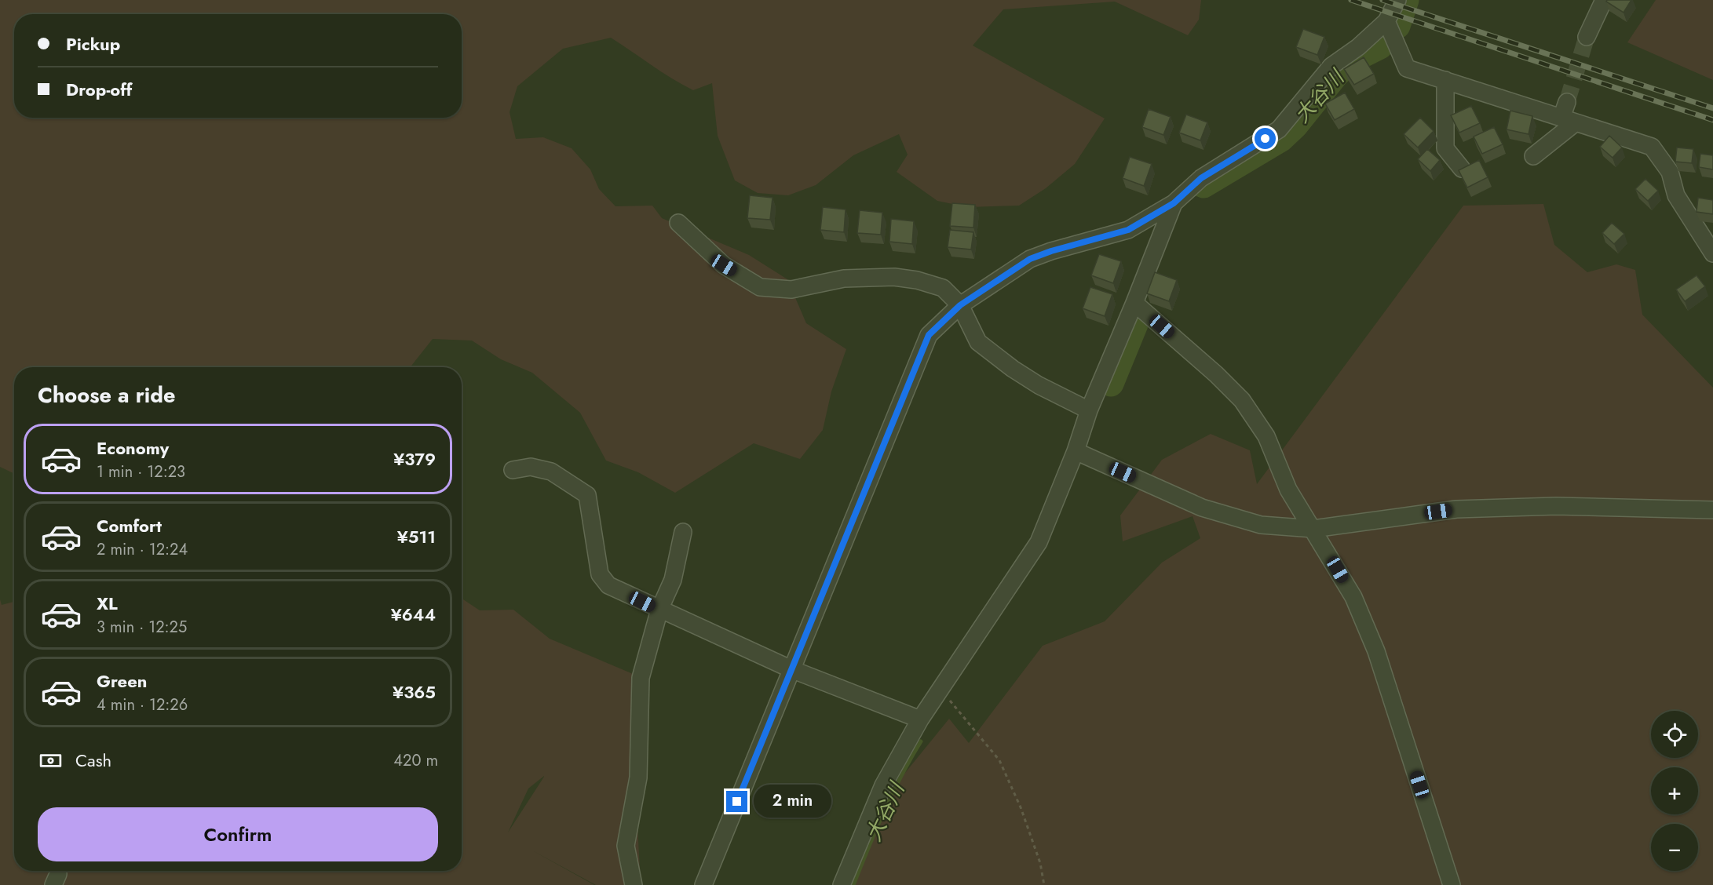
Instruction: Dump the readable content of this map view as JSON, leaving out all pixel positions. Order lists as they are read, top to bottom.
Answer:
{
  "water": ["大谷川"],
  "page": {
    "banner": ["Pickup", "Drop-off"],
    "heading": "Choose a ride",
    "list": [
      {
        "name": "Economy",
        "note": "1 min · 12:23",
        "value": "¥379"
      },
      {
        "name": "Comfort",
        "note": "2 min · 12:24",
        "value": "¥511"
      },
      {
        "name": "XL",
        "note": "3 min · 12:25",
        "value": "¥644"
      },
      {
        "name": "Green",
        "note": "4 min · 12:26",
        "value": "¥365"
      }
    ],
    "map_buttons": ["+", "−"],
    "pay": ["Cash", "420 m"],
    "bubble": "2 min",
    "buttons": "Confirm"
  }
}
